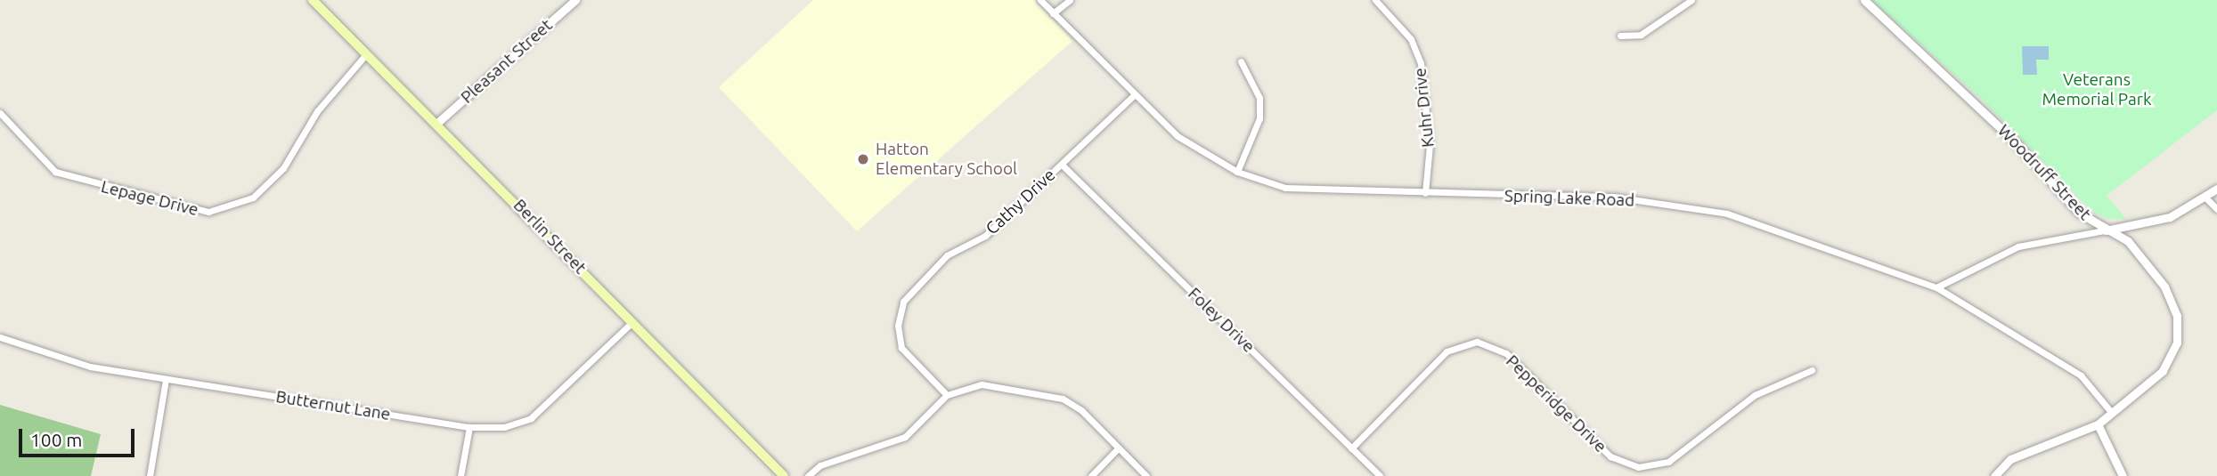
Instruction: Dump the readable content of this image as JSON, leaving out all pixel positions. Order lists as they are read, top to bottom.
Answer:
{
  "streets": {
    "main road": ["Berlin Street"],
    "street": [
      "Pleasant Street",
      "Kuhr Drive",
      "Woodruff Street",
      "Lepage Drive",
      "Spring Lake Road",
      "Cathy Drive",
      "Foley Drive",
      "Pepperidge Drive",
      "Butternut Lane"
    ]
  },
  "crossings": [
    ["Pleasant Street", "Berlin Street"],
    ["Kuhr Drive", "Spring Lake Road"],
    ["Woodruff Street", "Spring Lake Road"],
    ["Lepage Drive", "Berlin Street"],
    ["Spring Lake Road", "Cathy Drive"],
    ["Cathy Drive", "Foley Drive"],
    ["Berlin Street", "Butternut Lane"],
    ["Foley Drive", "Pepperidge Drive"]
  ],
  "parks": ["Veterans Memorial Park"],
  "places": ["Hatton Elementary School"],
  "scale_bar": "100 m"
}
